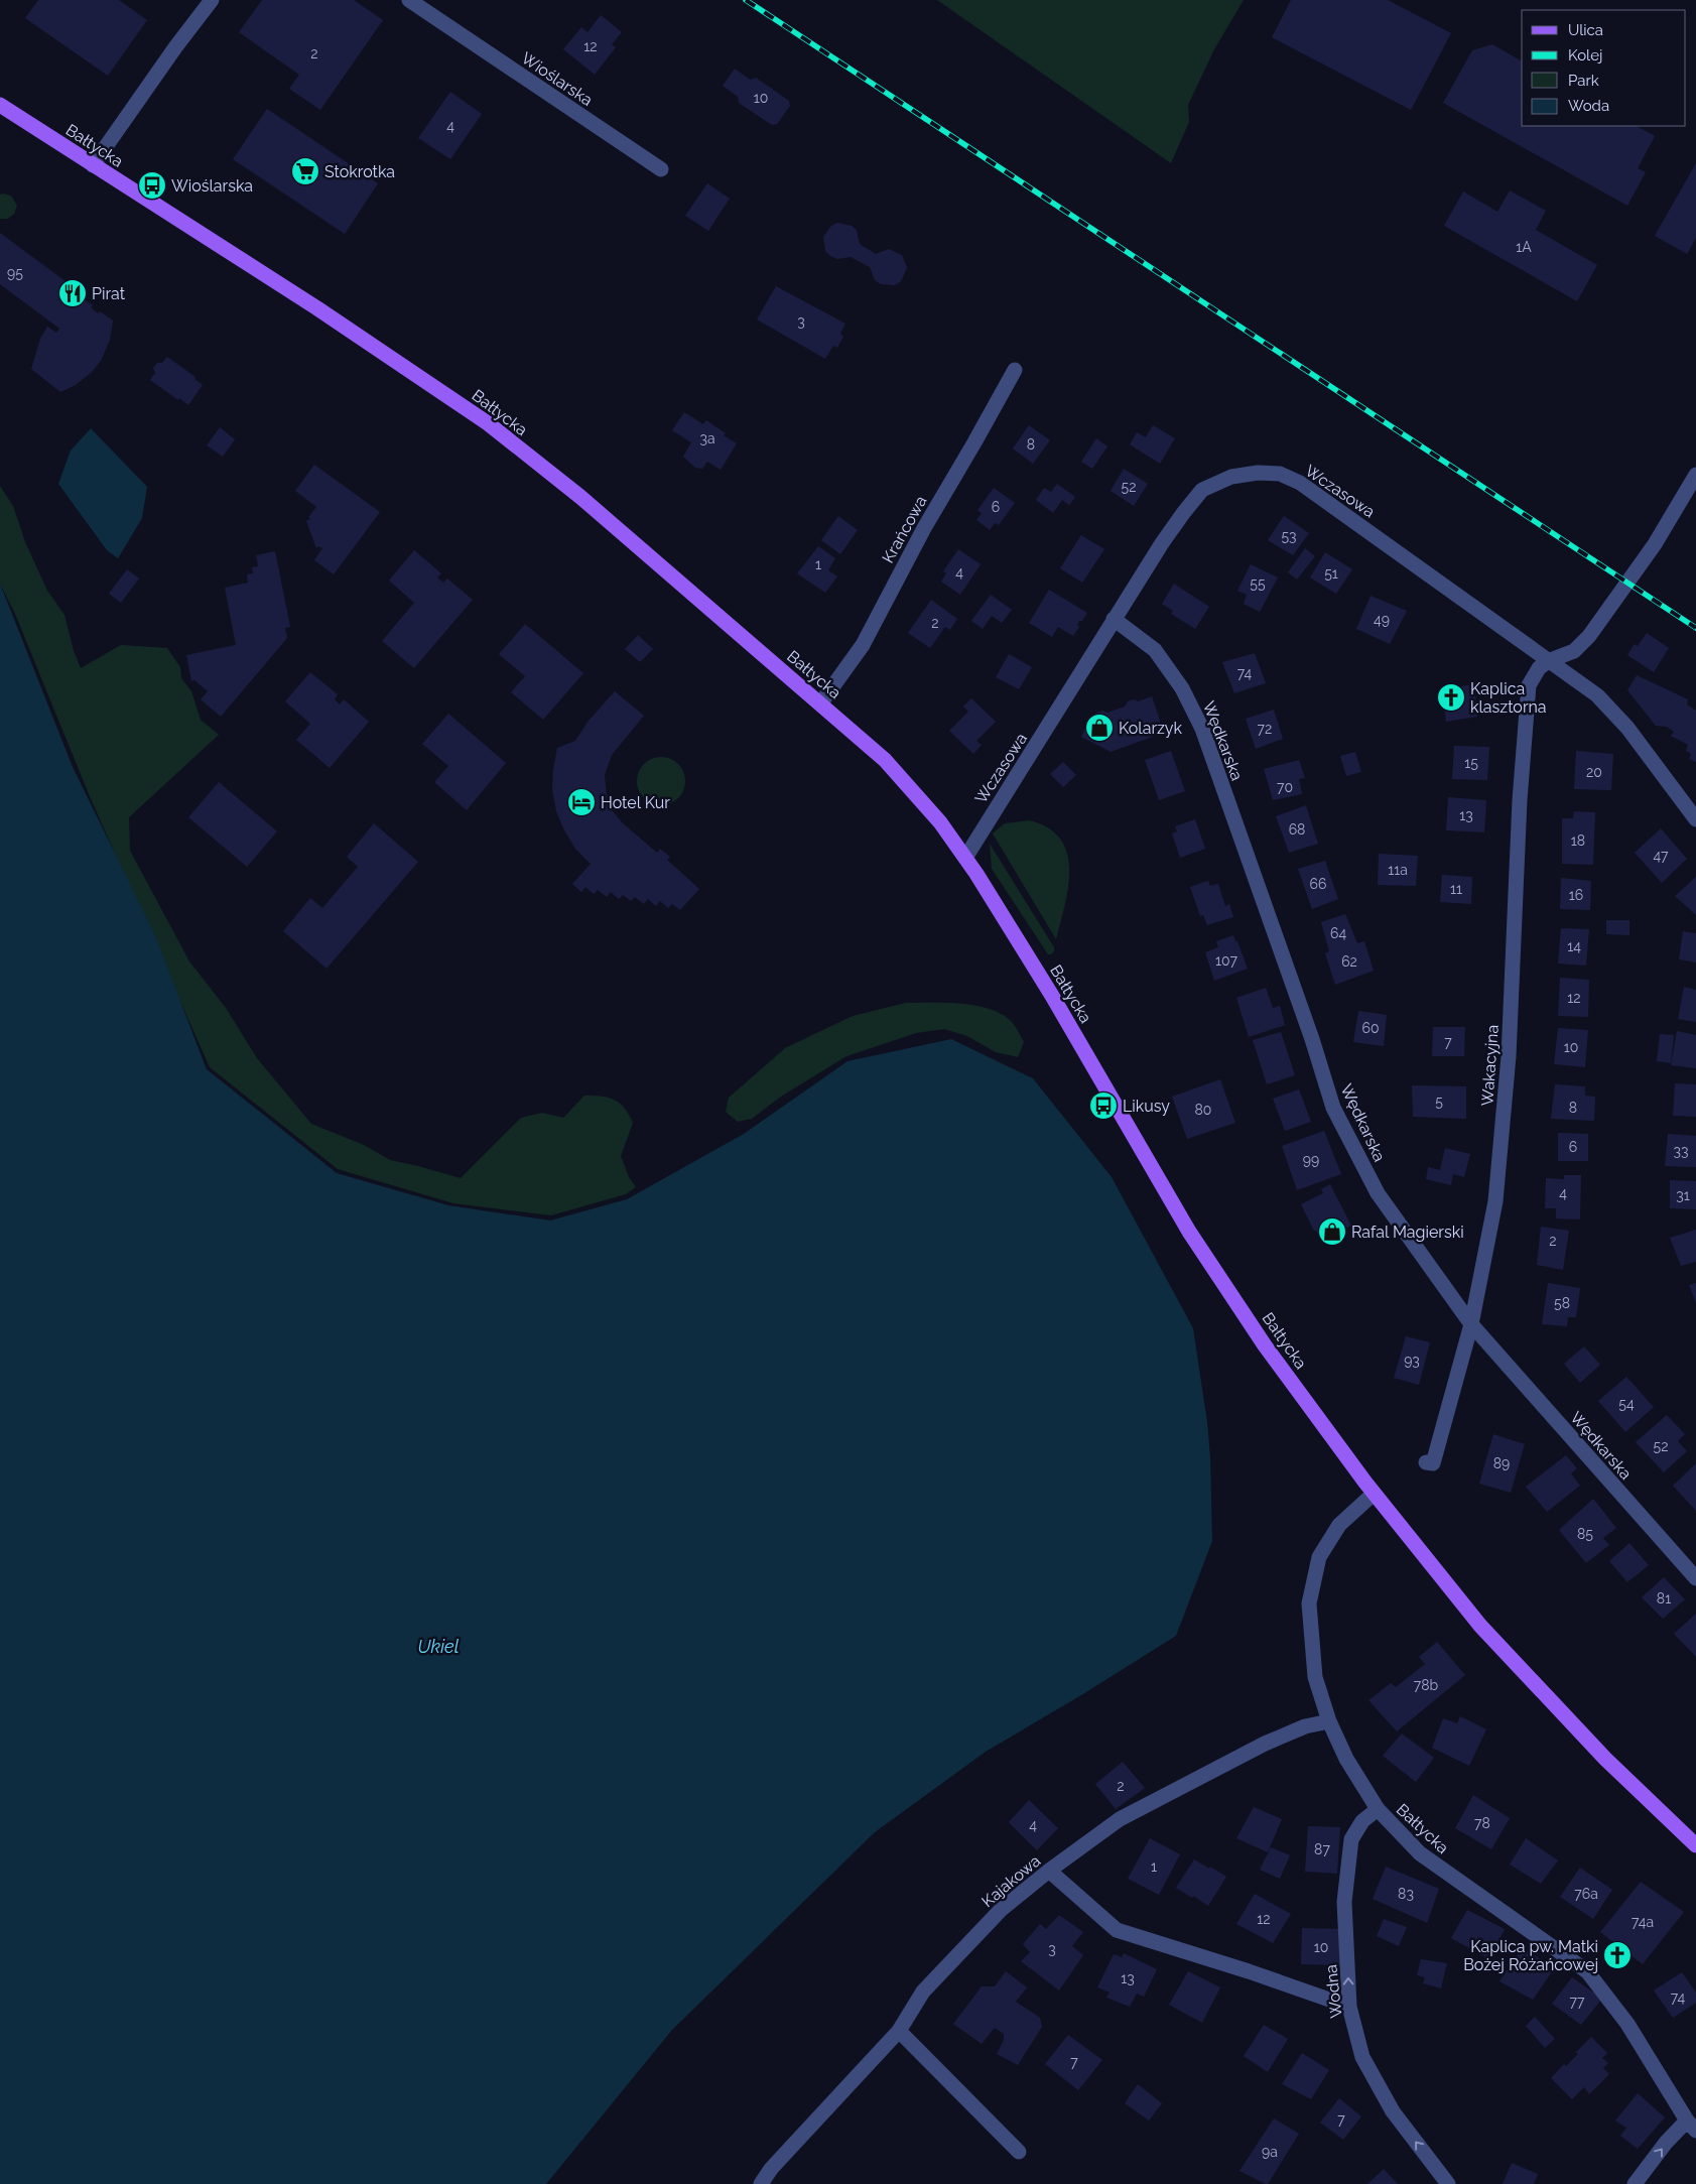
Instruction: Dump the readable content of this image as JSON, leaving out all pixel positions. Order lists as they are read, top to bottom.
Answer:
{
  "streets": {
    "main road": ["Bałtycka"],
    "street": [
      "Wioślarska",
      "Wczasowa",
      "Krańcowa",
      "Wędkarska",
      "Wakacyjna",
      "Kajakowa",
      "Wodna"
    ]
  },
  "crossings": [
    ["Bałtycka", "Wczasowa"],
    ["Bałtycka", "Krańcowa"],
    ["Bałtycka", "Kajakowa"],
    ["Bałtycka", "Wodna"],
    ["Wczasowa", "Wędkarska"],
    ["Wczasowa", "Wakacyjna"],
    ["Wędkarska", "Wakacyjna"]
  ],
  "one_way": ["Wodna"],
  "water": ["Ukiel"],
  "places": {
    "supermarket": ["Stokrotka"],
    "bus stop": ["Wioślarska", "Likusy"],
    "restaurant": ["Pirat"],
    "church": ["Kaplica klasztorna", "Kaplica pw. Matki Bożej Różańcowej"],
    "shop": ["Kolarzyk", "Rafal Magierski"],
    "hotel": ["Hotel Kur"]
  },
  "house_numbers": [
    "12",
    "2",
    "10",
    "4",
    "1A",
    "95",
    "3",
    "3a",
    "8",
    "52",
    "6",
    "53",
    "1",
    "4",
    "51",
    "55",
    "49",
    "2",
    "74",
    "72",
    "15",
    "20",
    "70",
    "13",
    "68",
    "18",
    "47",
    "11a",
    "66",
    "11",
    "16",
    "64",
    "14",
    "107",
    "62",
    "12",
    "60",
    "7",
    "10",
    "5",
    "8",
    "80",
    "6",
    "33",
    "99",
    "4",
    "31",
    "2",
    "58",
    "93",
    "54",
    "52",
    "89",
    "85",
    "81",
    "78b",
    "2",
    "78",
    "4",
    "87",
    "1",
    "83",
    "76a",
    "12",
    "74a",
    "10",
    "3",
    "13",
    "74",
    "77",
    "7",
    "7",
    "9a"
  ],
  "legend": [
    "Ulica",
    "Kolej",
    "Park",
    "Woda"
  ]
}
